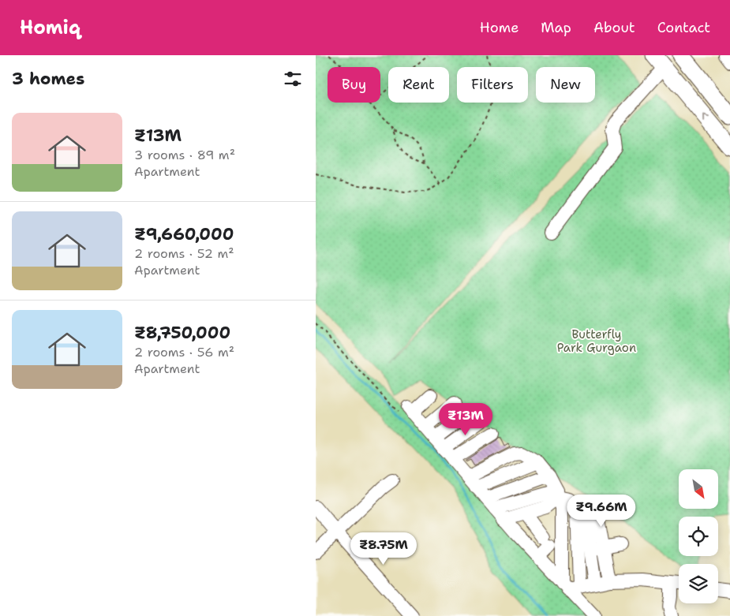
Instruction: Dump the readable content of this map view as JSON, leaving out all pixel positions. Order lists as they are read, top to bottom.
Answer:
{
  "parks": ["Butterfly Park Gurgaon"],
  "north": "bottom right",
  "page": {
    "header": "Homiq",
    "nav": [
      "Home",
      "Map",
      "About",
      "Contact"
    ],
    "heading": "3 homes",
    "chip": [
      "Buy",
      "Rent",
      "Filters",
      "New"
    ],
    "list": [
      {
        "name": "₹13M",
        "note": "3 rooms · 89 m² · Apartment"
      },
      {
        "name": "₹9,660,000",
        "note": "2 rooms · 52 m² · Apartment"
      },
      {
        "name": "₹8,750,000",
        "note": "2 rooms · 56 m² · Apartment"
      }
    ],
    "price": ["₹13M", "₹9.66M", "₹8.75M"]
  }
}
